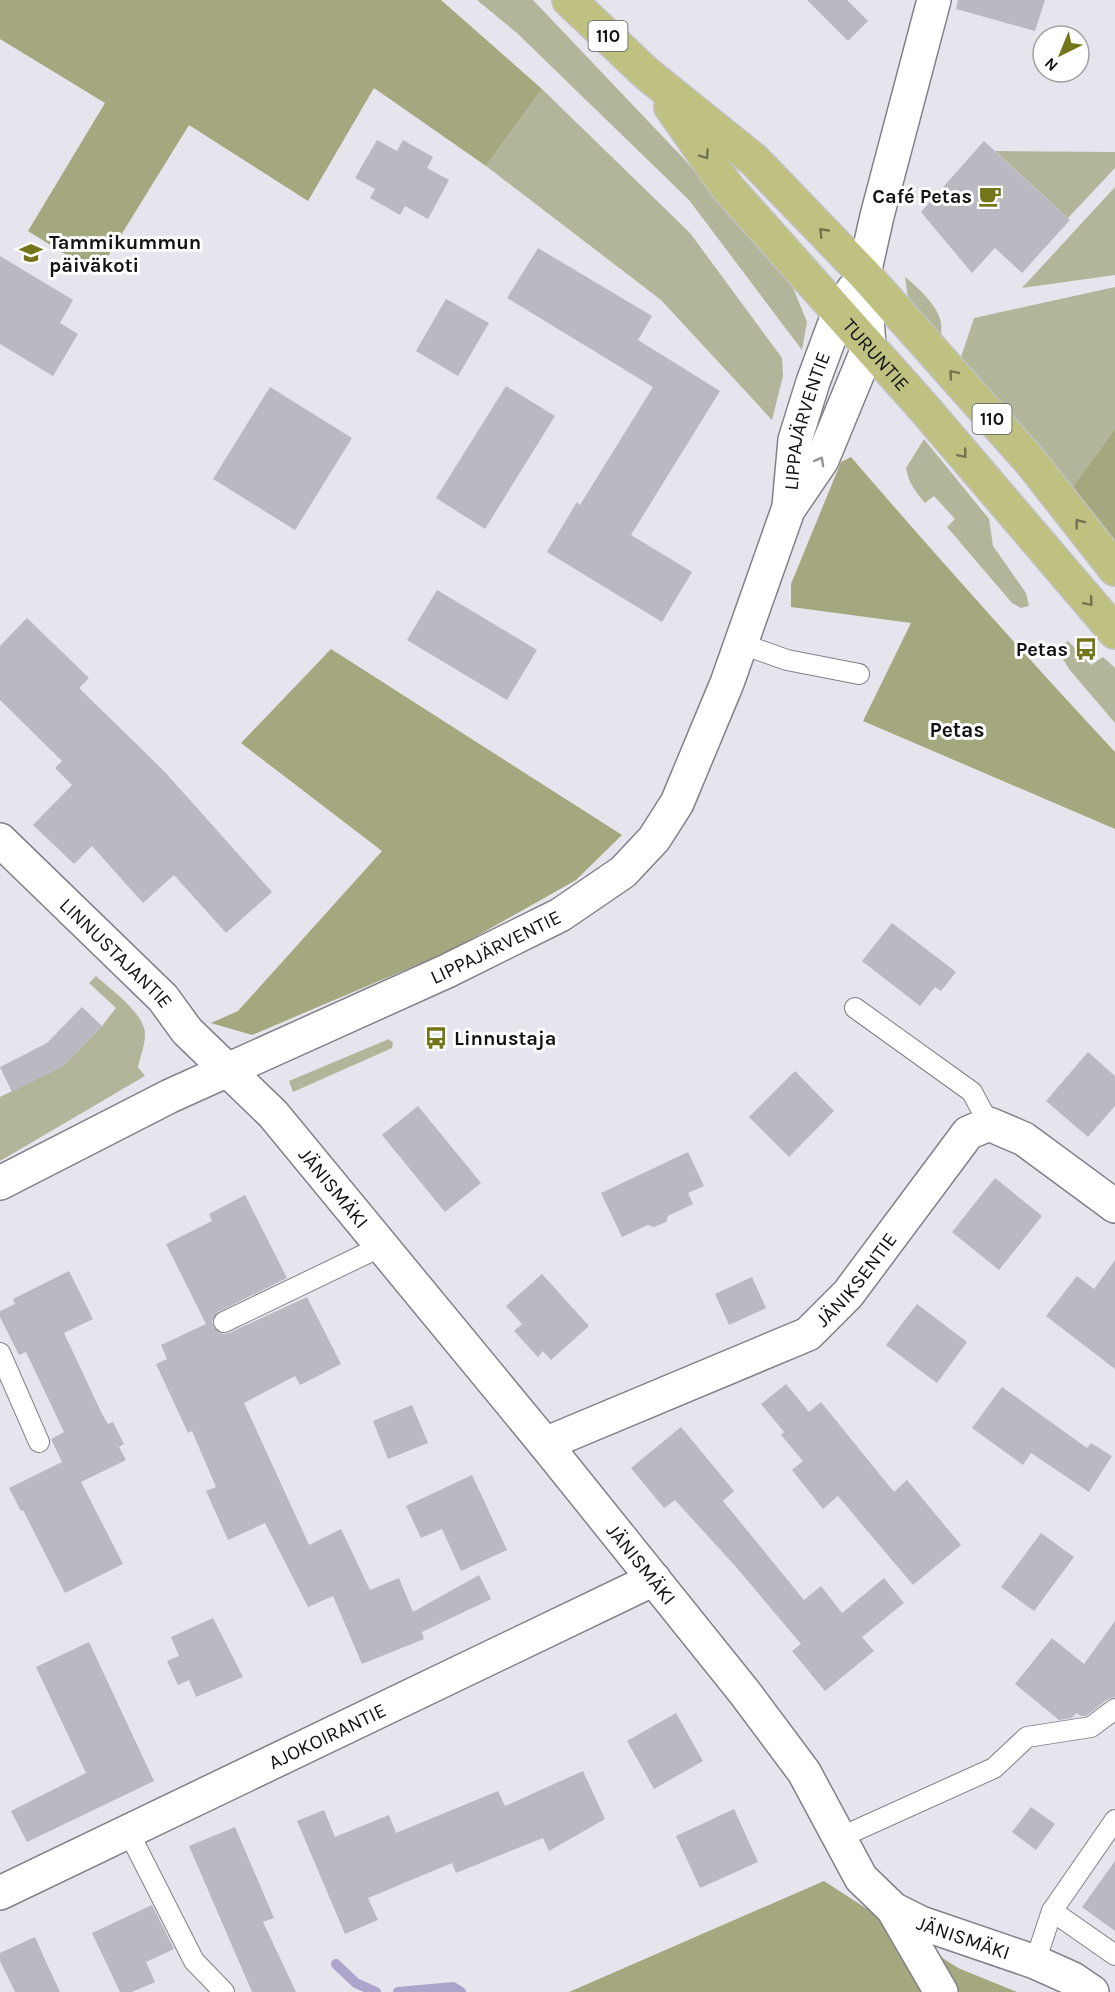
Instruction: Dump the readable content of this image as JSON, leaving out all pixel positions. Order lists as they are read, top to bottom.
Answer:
{
  "streets": {
    "main road": ["110", "TURUNTIE"],
    "street": [
      "LIPPAJÄRVENTIE",
      "LINNUSTAJANTIE",
      "JÄNISMÄKI",
      "JÄNIKSENTIE",
      "AJOKOIRANTIE"
    ]
  },
  "crossings": [
    ["TURUNTIE", "LIPPAJÄRVENTIE"],
    ["LIPPAJÄRVENTIE", "LINNUSTAJANTIE"],
    ["LIPPAJÄRVENTIE", "JÄNISMÄKI"],
    ["LINNUSTAJANTIE", "JÄNISMÄKI"],
    ["JÄNISMÄKI", "JÄNIKSENTIE"],
    ["JÄNISMÄKI", "AJOKOIRANTIE"]
  ],
  "districts": ["Petas"],
  "places": {
    "cafe": ["Café Petas"],
    "school or university": ["Tammikummun päiväkoti"],
    "bus stop": ["Petas", "Linnustaja"]
  },
  "north": "bottom left"
}
